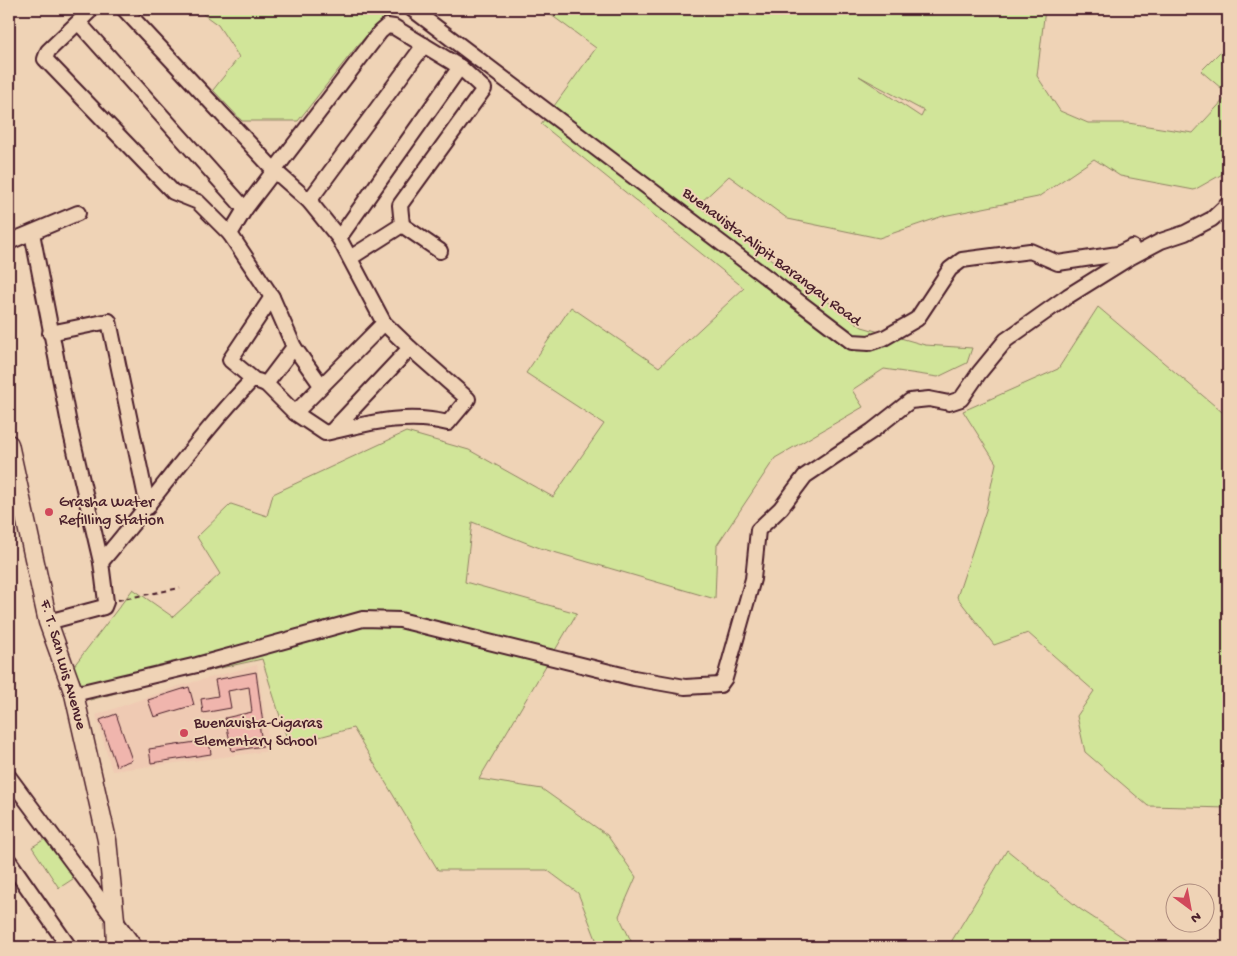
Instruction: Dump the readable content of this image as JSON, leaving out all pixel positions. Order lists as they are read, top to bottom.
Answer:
{
  "streets": {
    "main road": ["F. T. San Luis Avenue"],
    "street": ["Buenavista-Alipit Barangay Road"]
  },
  "places": ["Grasha Water Refilling Station", "Buenavista-Cigaras Elementary School"],
  "north": "bottom right"
}
